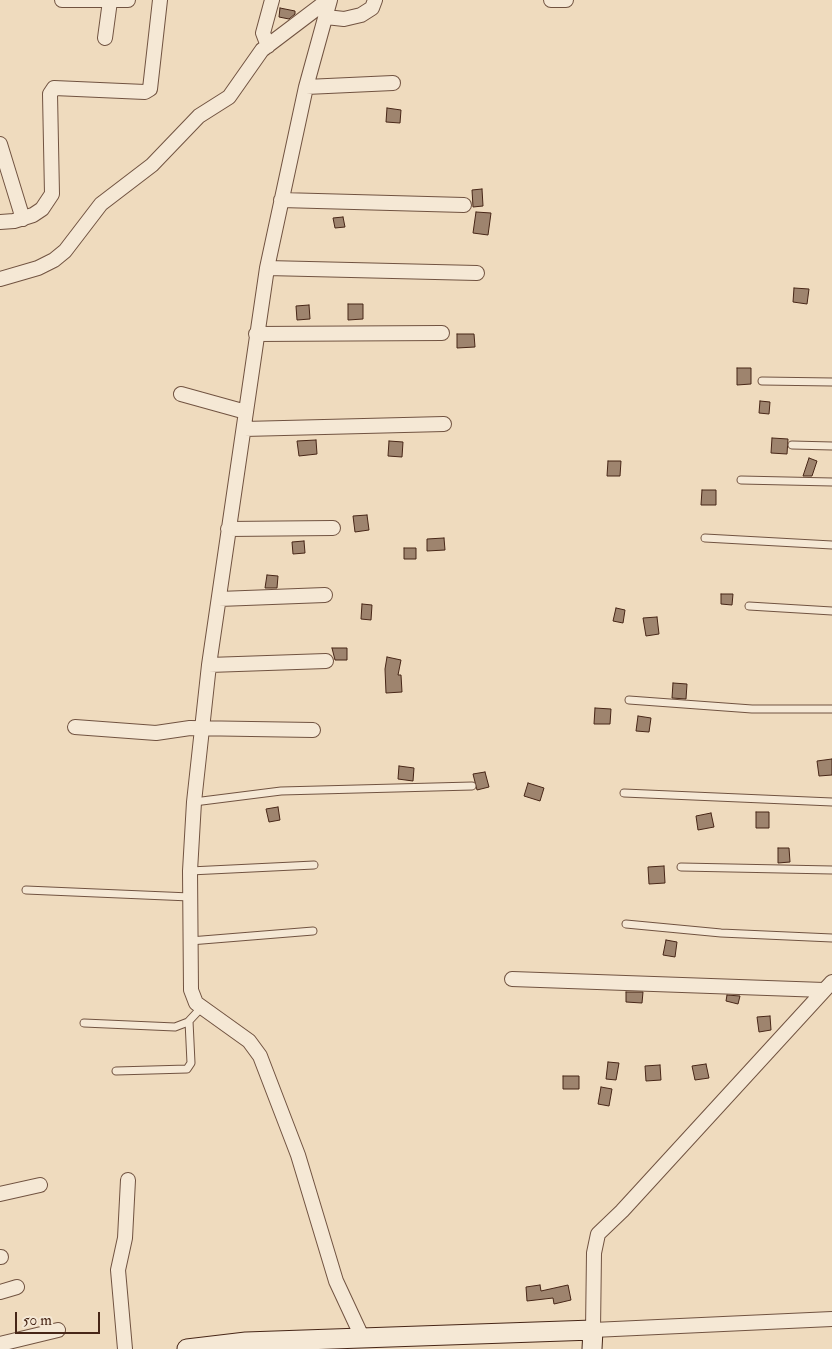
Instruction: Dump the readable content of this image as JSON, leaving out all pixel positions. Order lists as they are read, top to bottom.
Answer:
{
  "scale_bar": "50 m"
}
